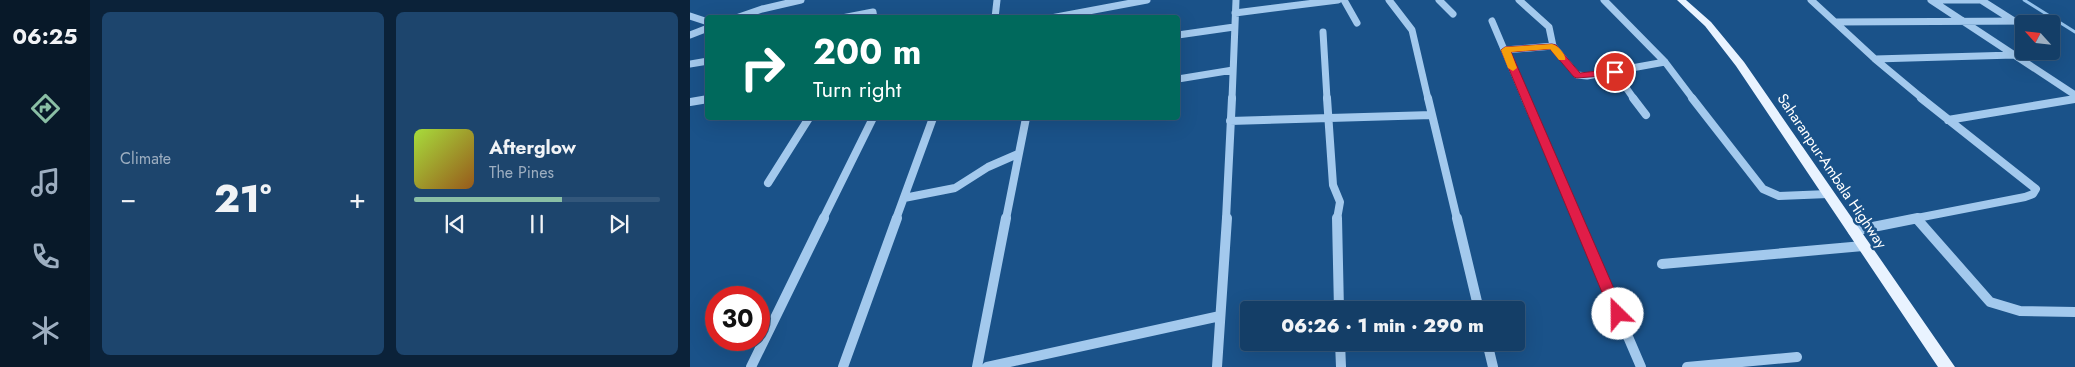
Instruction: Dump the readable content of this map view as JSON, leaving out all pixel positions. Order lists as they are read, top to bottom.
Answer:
{
  "streets": {
    "main road": ["Saharanpur-Ambala Highway"]
  },
  "north": "top left",
  "page": {
    "tabs": "06:25",
    "tile": "Climate",
    "turn": ["200 m", "Turn right"],
    "song": ["Afterglow", "The Pines"],
    "heat": ["−", "21°", "+"],
    "limit": "30",
    "trip": "06:26 · 1 min · 290 m"
  }
}
